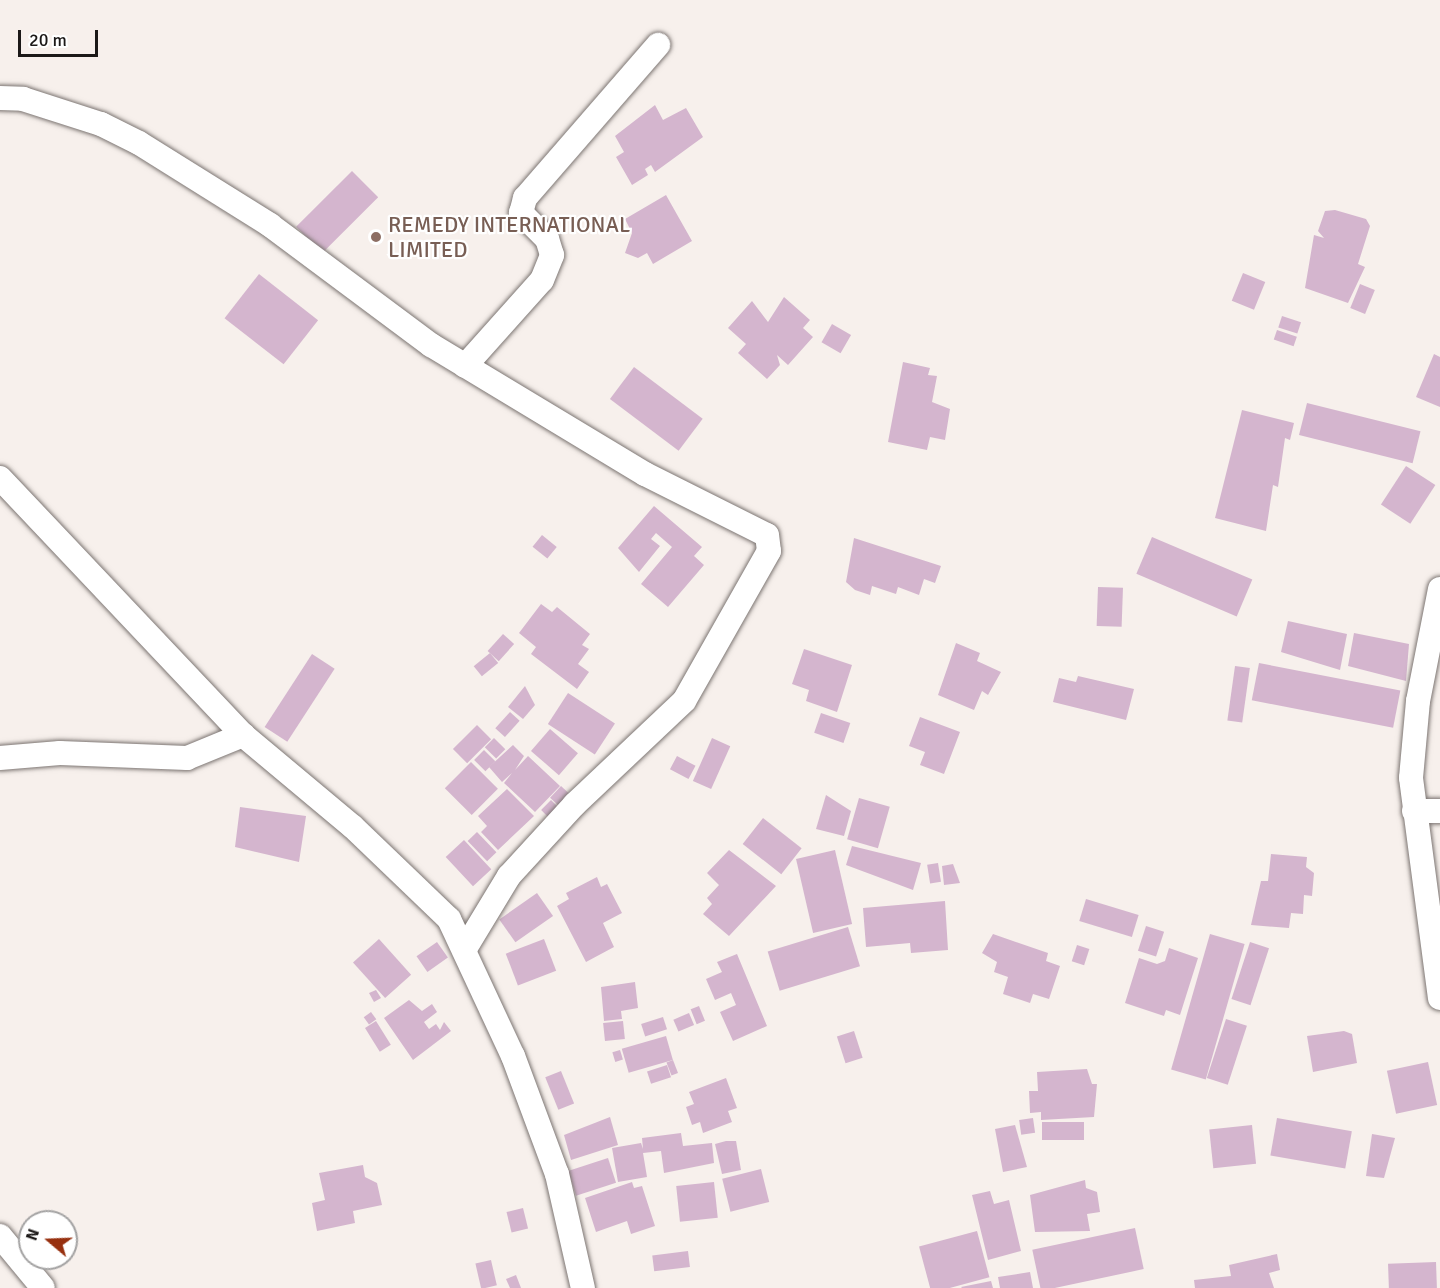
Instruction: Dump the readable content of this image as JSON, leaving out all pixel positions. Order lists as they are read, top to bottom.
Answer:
{
  "places": ["REMEDY INTERNATIONAL LIMITED"],
  "scale_bar": "20 m",
  "north": "left"
}
